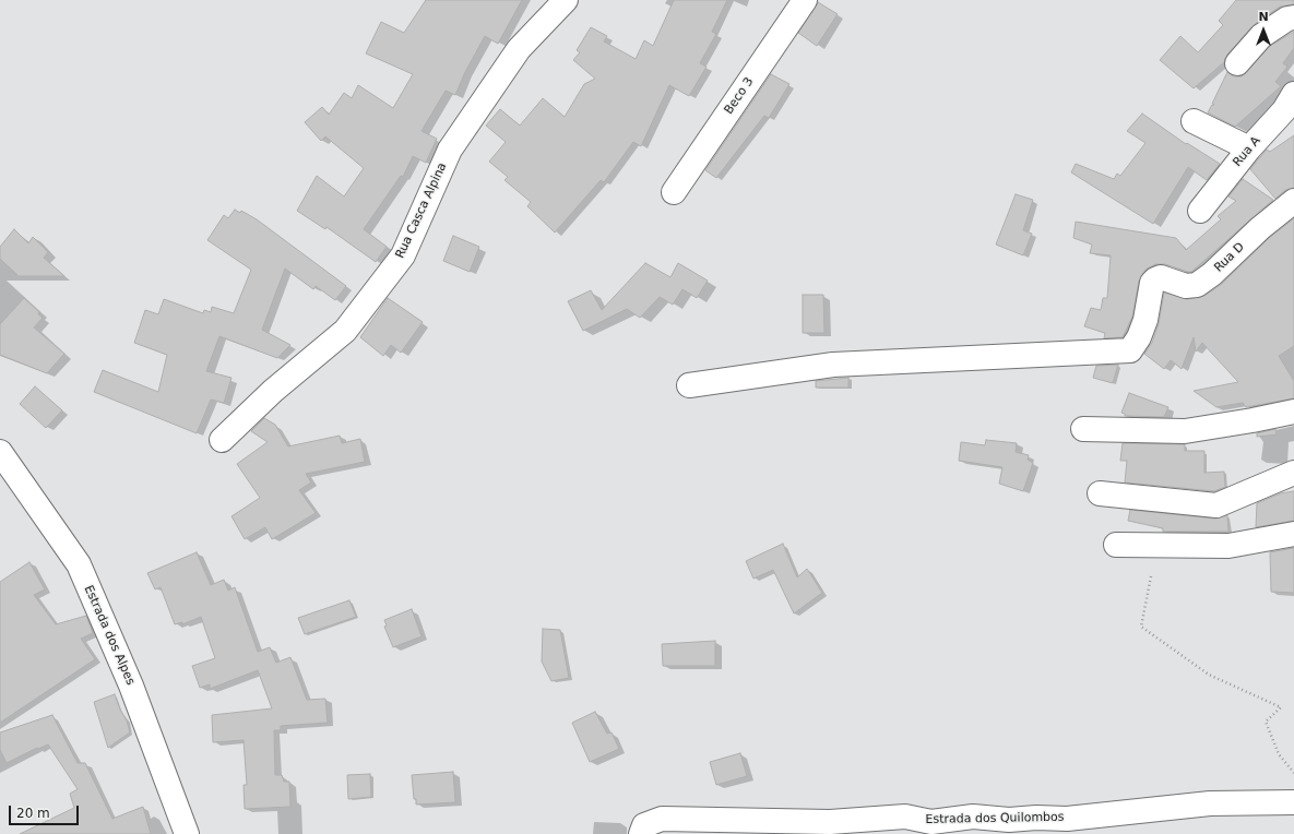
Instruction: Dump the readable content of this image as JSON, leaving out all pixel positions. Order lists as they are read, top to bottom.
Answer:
{
  "streets": {
    "street": [
      "Beco 3",
      "Rua A",
      "Rua Casca Alpina",
      "Rua D",
      "Estrada dos Alpes",
      "Estrada dos Quilombos"
    ]
  },
  "scale_bar": "20 m",
  "north": "top"
}
